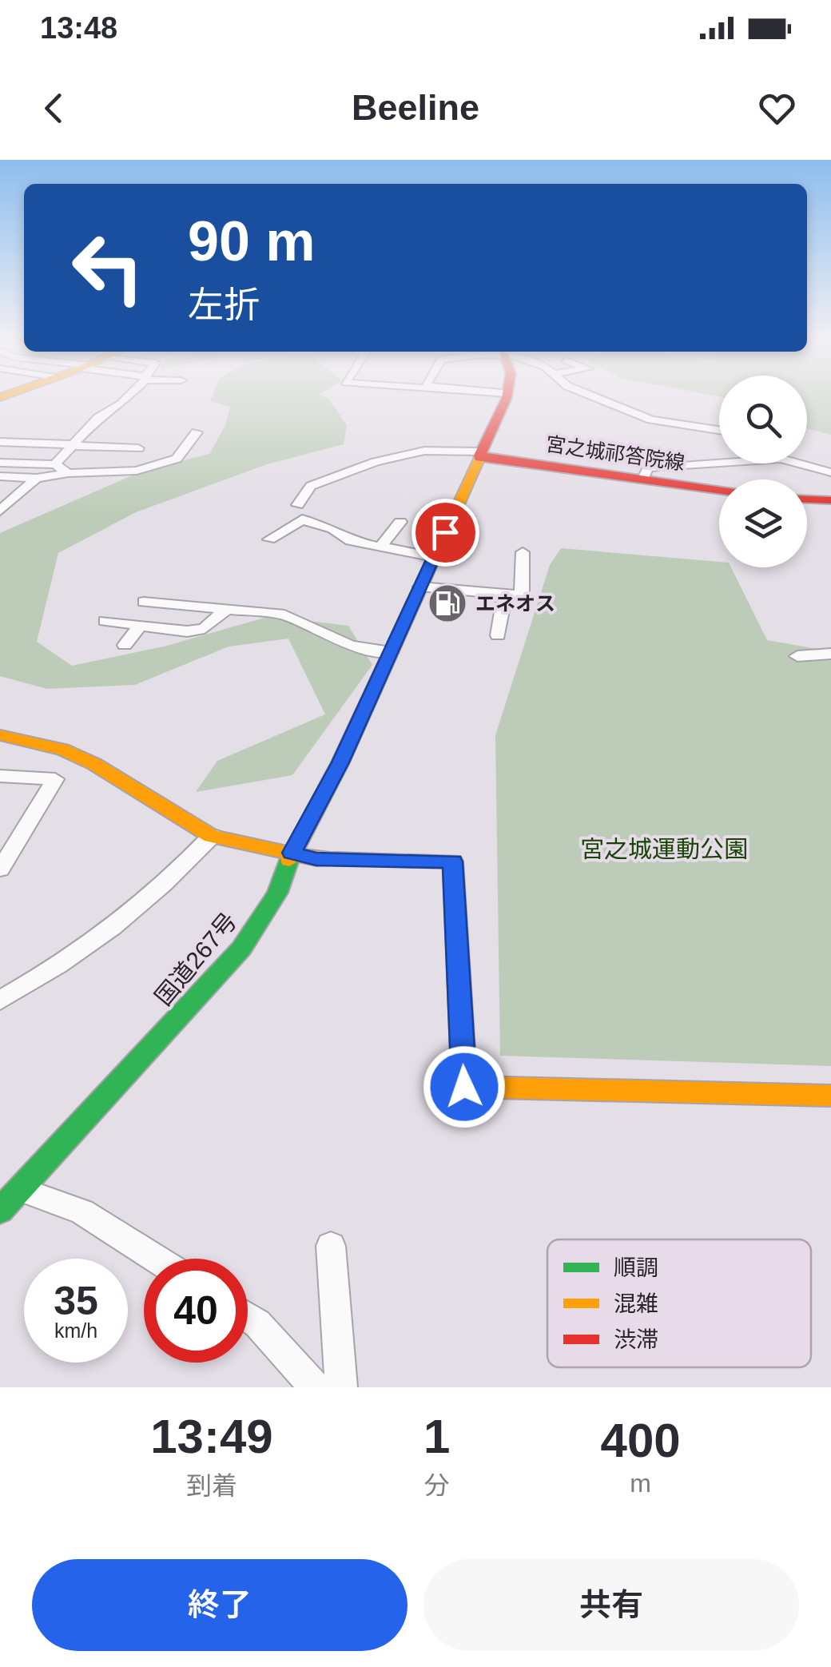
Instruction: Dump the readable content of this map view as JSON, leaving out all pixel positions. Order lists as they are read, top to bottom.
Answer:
{
  "streets": {
    "main road": ["宮之城祁答院線", "国道267号"]
  },
  "crossings": [
    ["宮之城祁答院線", "国道267号"]
  ],
  "parks": ["宮之城運動公園"],
  "places": {
    "fuel station": ["エネオス"]
  },
  "legend": ["順調", "混雑", "渋滞"],
  "page": {
    "status": "13:48",
    "header": "Beeline",
    "turn": ["90 m", "左折"],
    "speed": "35 km/h",
    "limit": "40",
    "eta": [
      "13:49",
      "到着",
      "1",
      "分",
      "400",
      "m"
    ],
    "buttons": ["終了", "共有"]
  }
}
